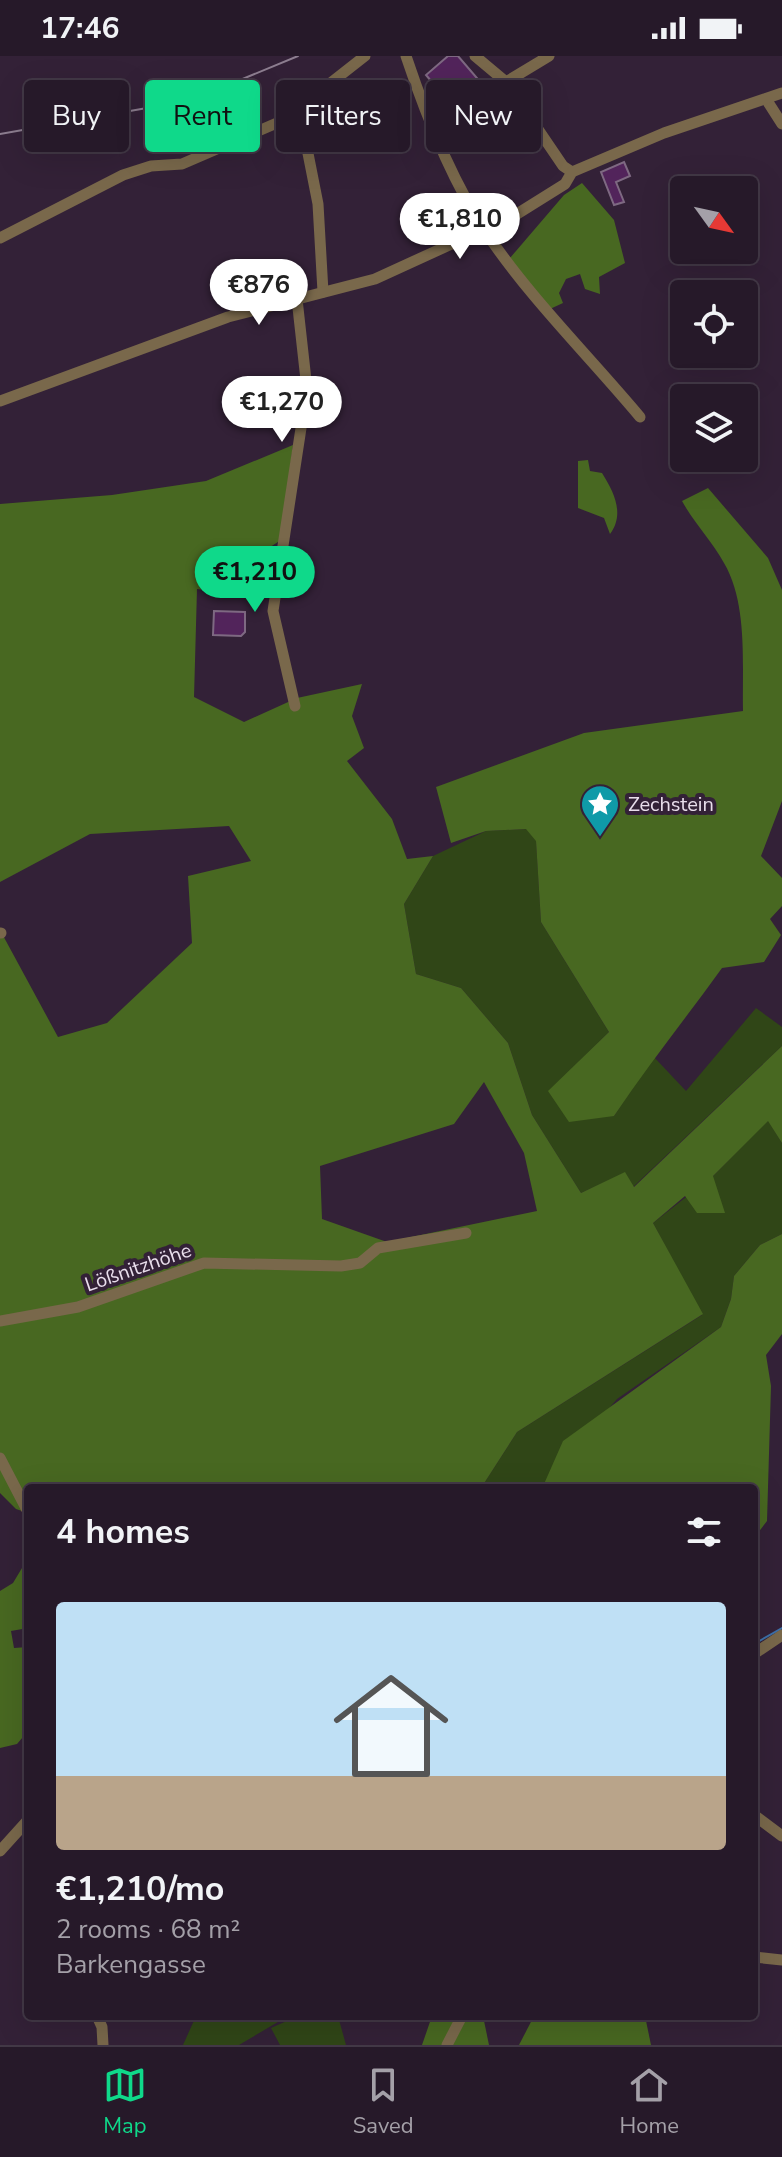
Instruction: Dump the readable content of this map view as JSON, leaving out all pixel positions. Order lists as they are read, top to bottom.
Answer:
{
  "streets": {
    "street": ["Lößnitzhöhe"]
  },
  "places": {
    "place": ["Zechstein"]
  },
  "north": "bottom right",
  "page": {
    "status": "17:46",
    "chip": [
      "Buy",
      "Rent",
      "Filters",
      "New"
    ],
    "price": [
      "€1,810",
      "€876",
      "€1,270",
      "€1,210"
    ],
    "heading": "4 homes",
    "list": [
      {
        "name": "€1,210/mo",
        "note": "2 rooms · 68 m² · Barkengasse"
      }
    ],
    "tabs": ["Map", "Saved", "Home"]
  }
}
